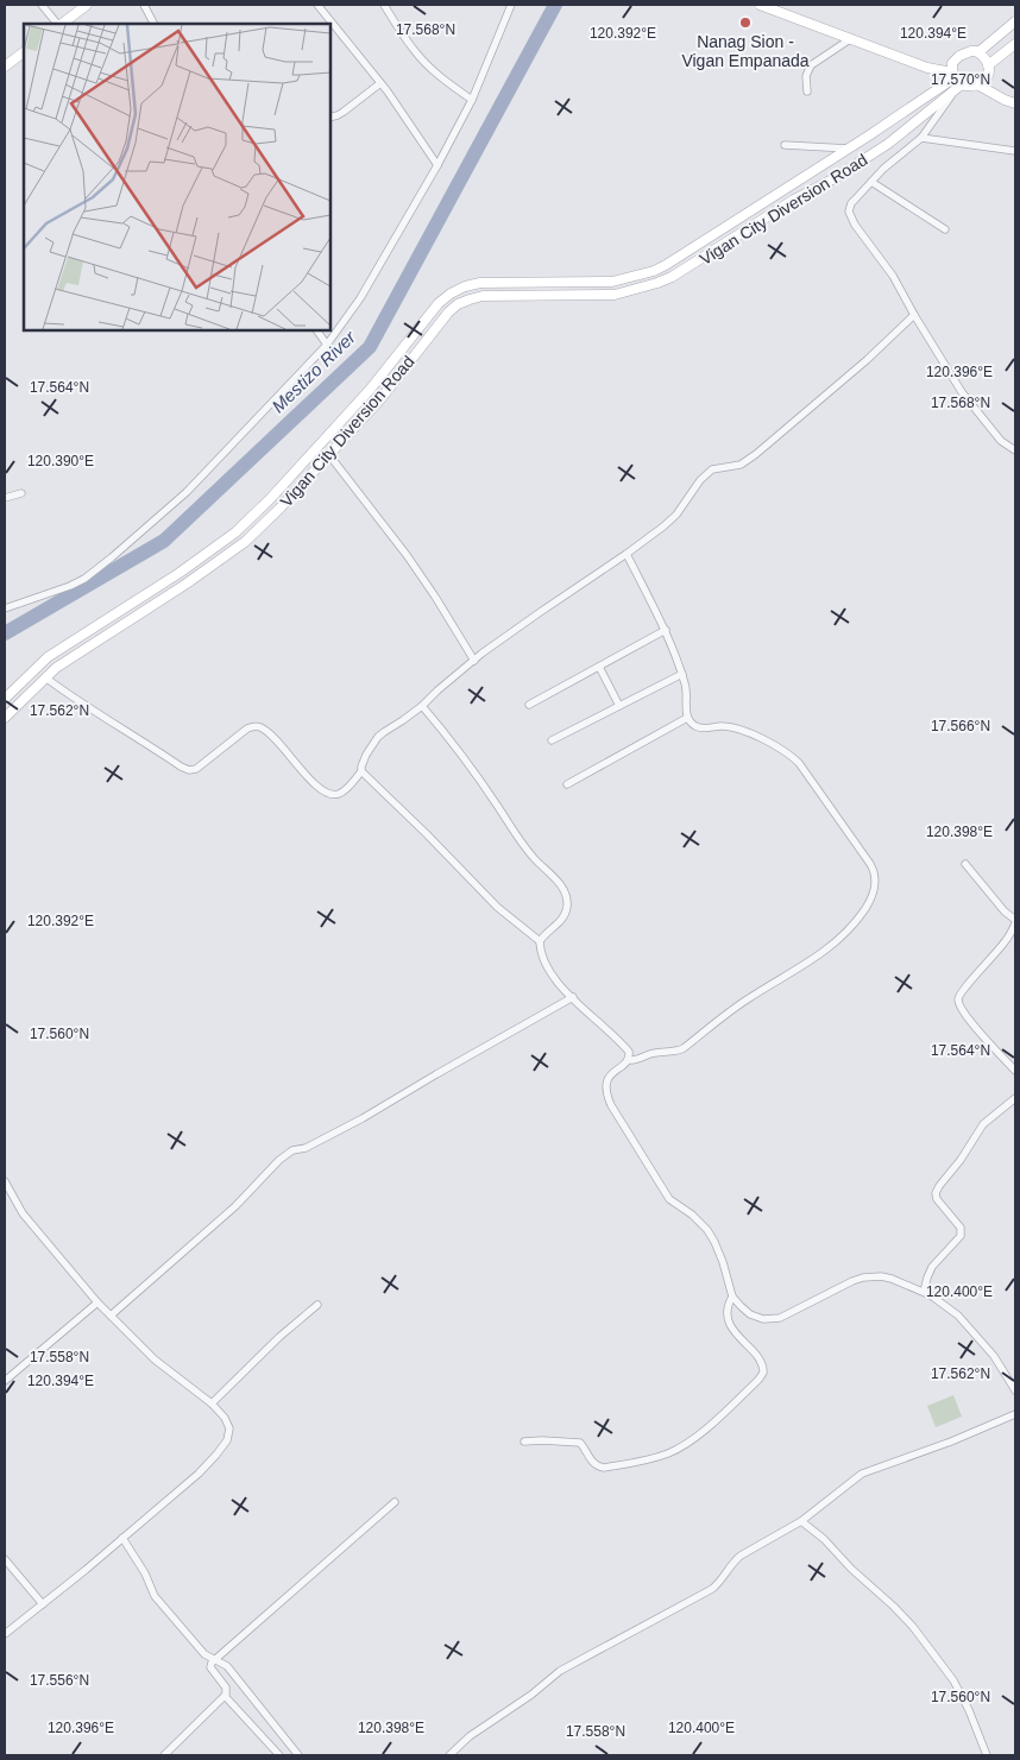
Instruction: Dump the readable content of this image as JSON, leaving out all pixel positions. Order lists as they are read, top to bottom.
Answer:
{
  "streets": {
    "main road": ["Vigan City Diversion Road"]
  },
  "water": ["Mestizo River"],
  "places": ["Nanag Sion - Vigan Empanada"],
  "coordinates": [
    "17.568°N",
    "120.392°E",
    "120.394°E",
    "17.570°N",
    "120.396°E",
    "17.564°N",
    "120.390°E",
    "17.562°N",
    "17.566°N",
    "120.398°E",
    "17.560°N",
    "120.400°E",
    "17.558°N",
    "17.556°N"
  ]
}
